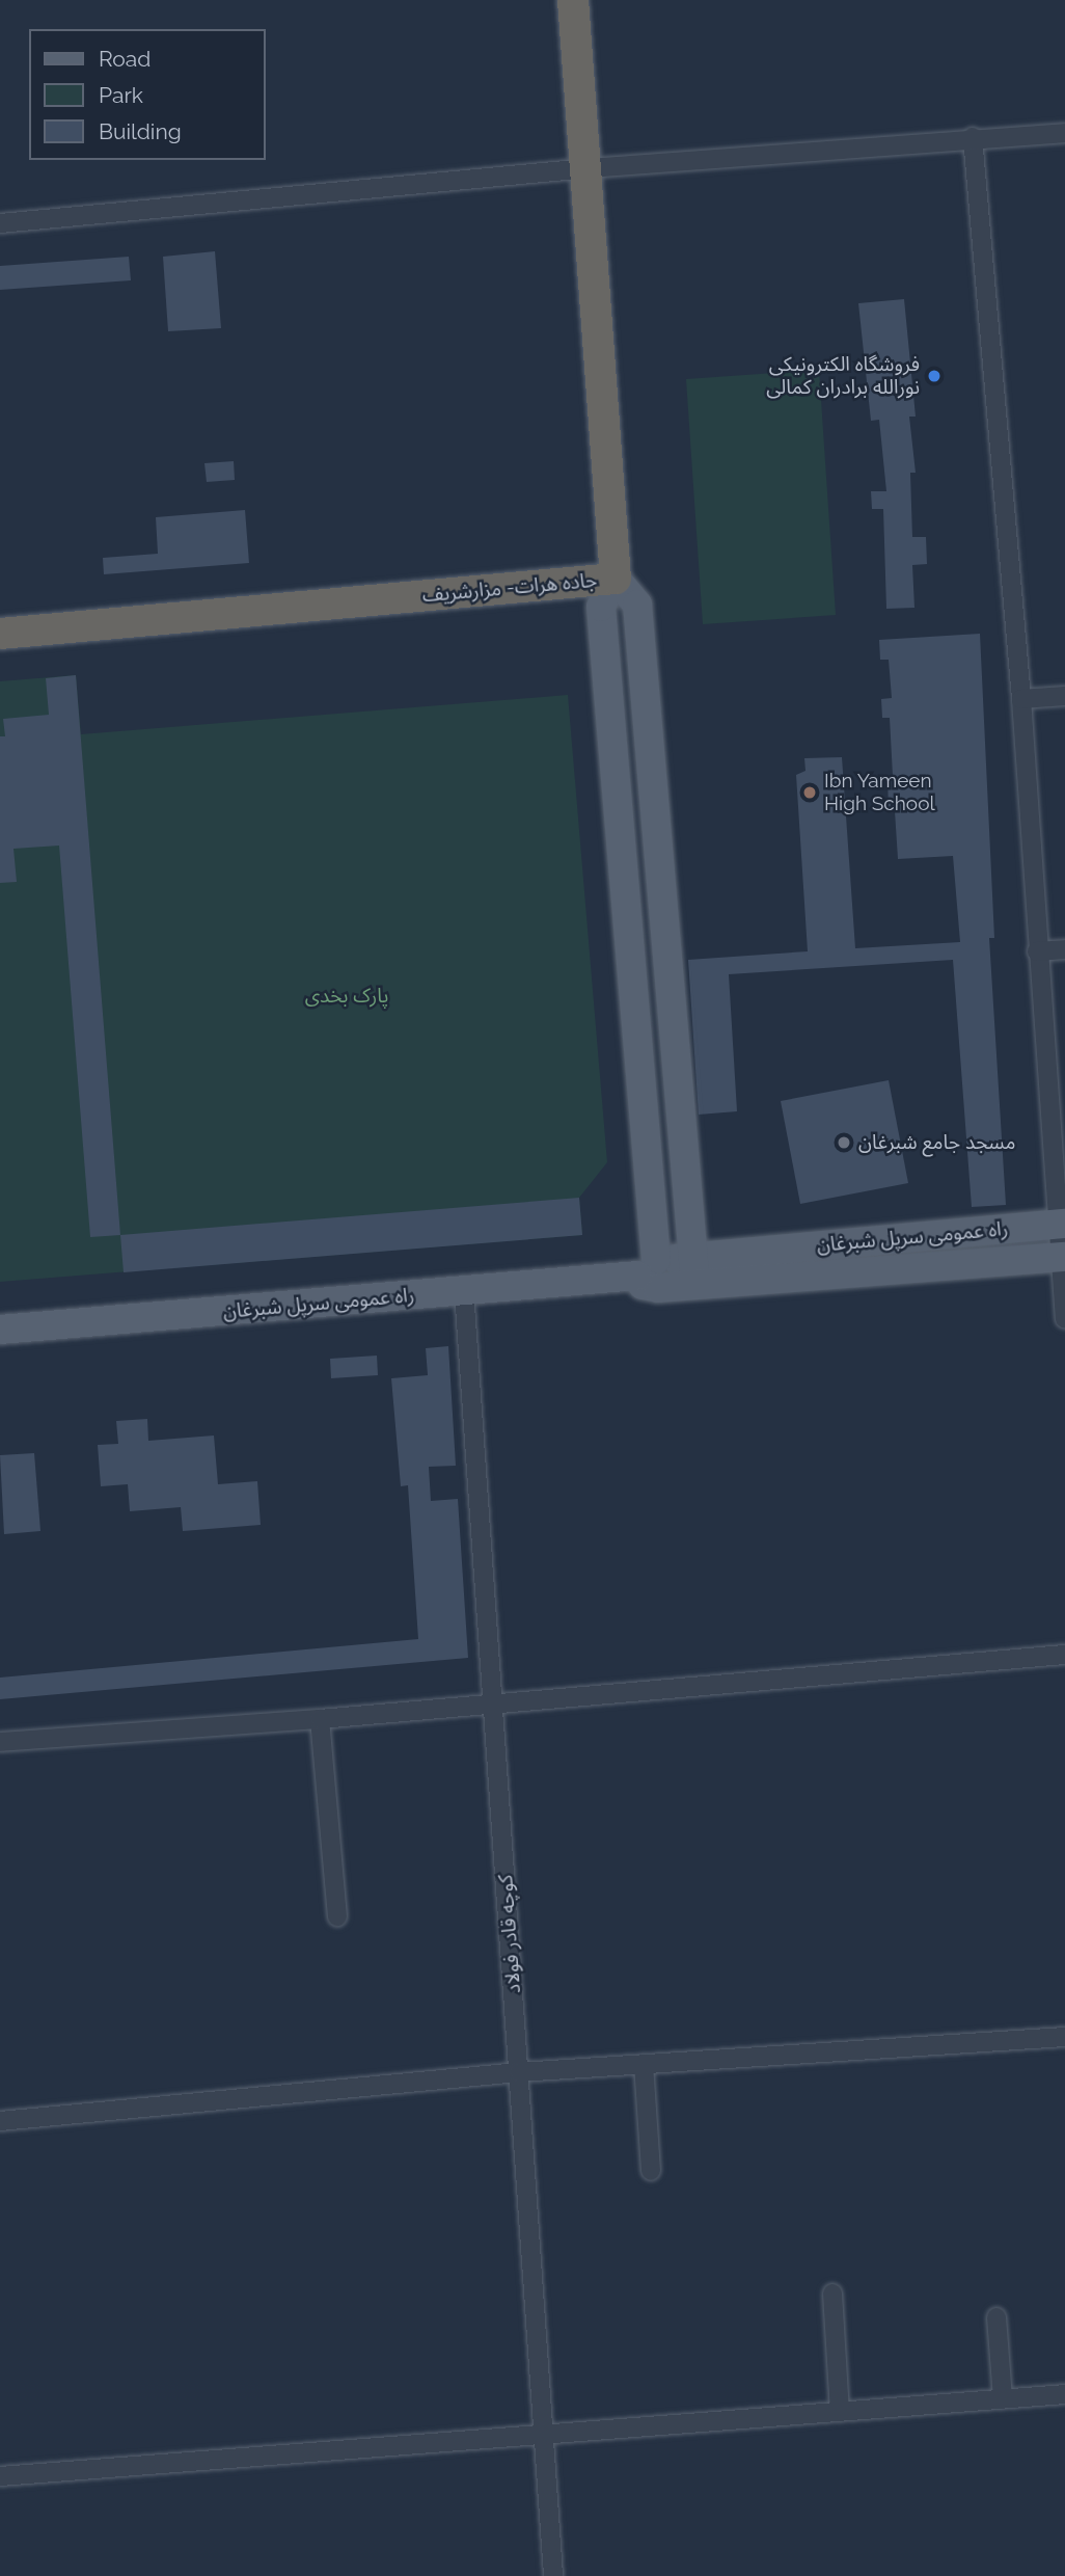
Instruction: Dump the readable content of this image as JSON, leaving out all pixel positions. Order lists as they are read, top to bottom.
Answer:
{
  "streets": {
    "highway": ["جاده هرات- مزارشریف"],
    "main road": ["راه عمومی سرپل شبرغان"],
    "street": ["کوچه قادر فولاد"]
  },
  "crossings": [
    ["راه عمومی سرپل شبرغان", "کوچه قادر فولاد"]
  ],
  "parks": ["پارک بخدی"],
  "places": ["فروشگاه الکترونیکی نورالله برادران کمالی", "Ibn Yameen High School", "مسجد جامع شبرغان"],
  "legend": ["Road", "Park", "Building"]
}
